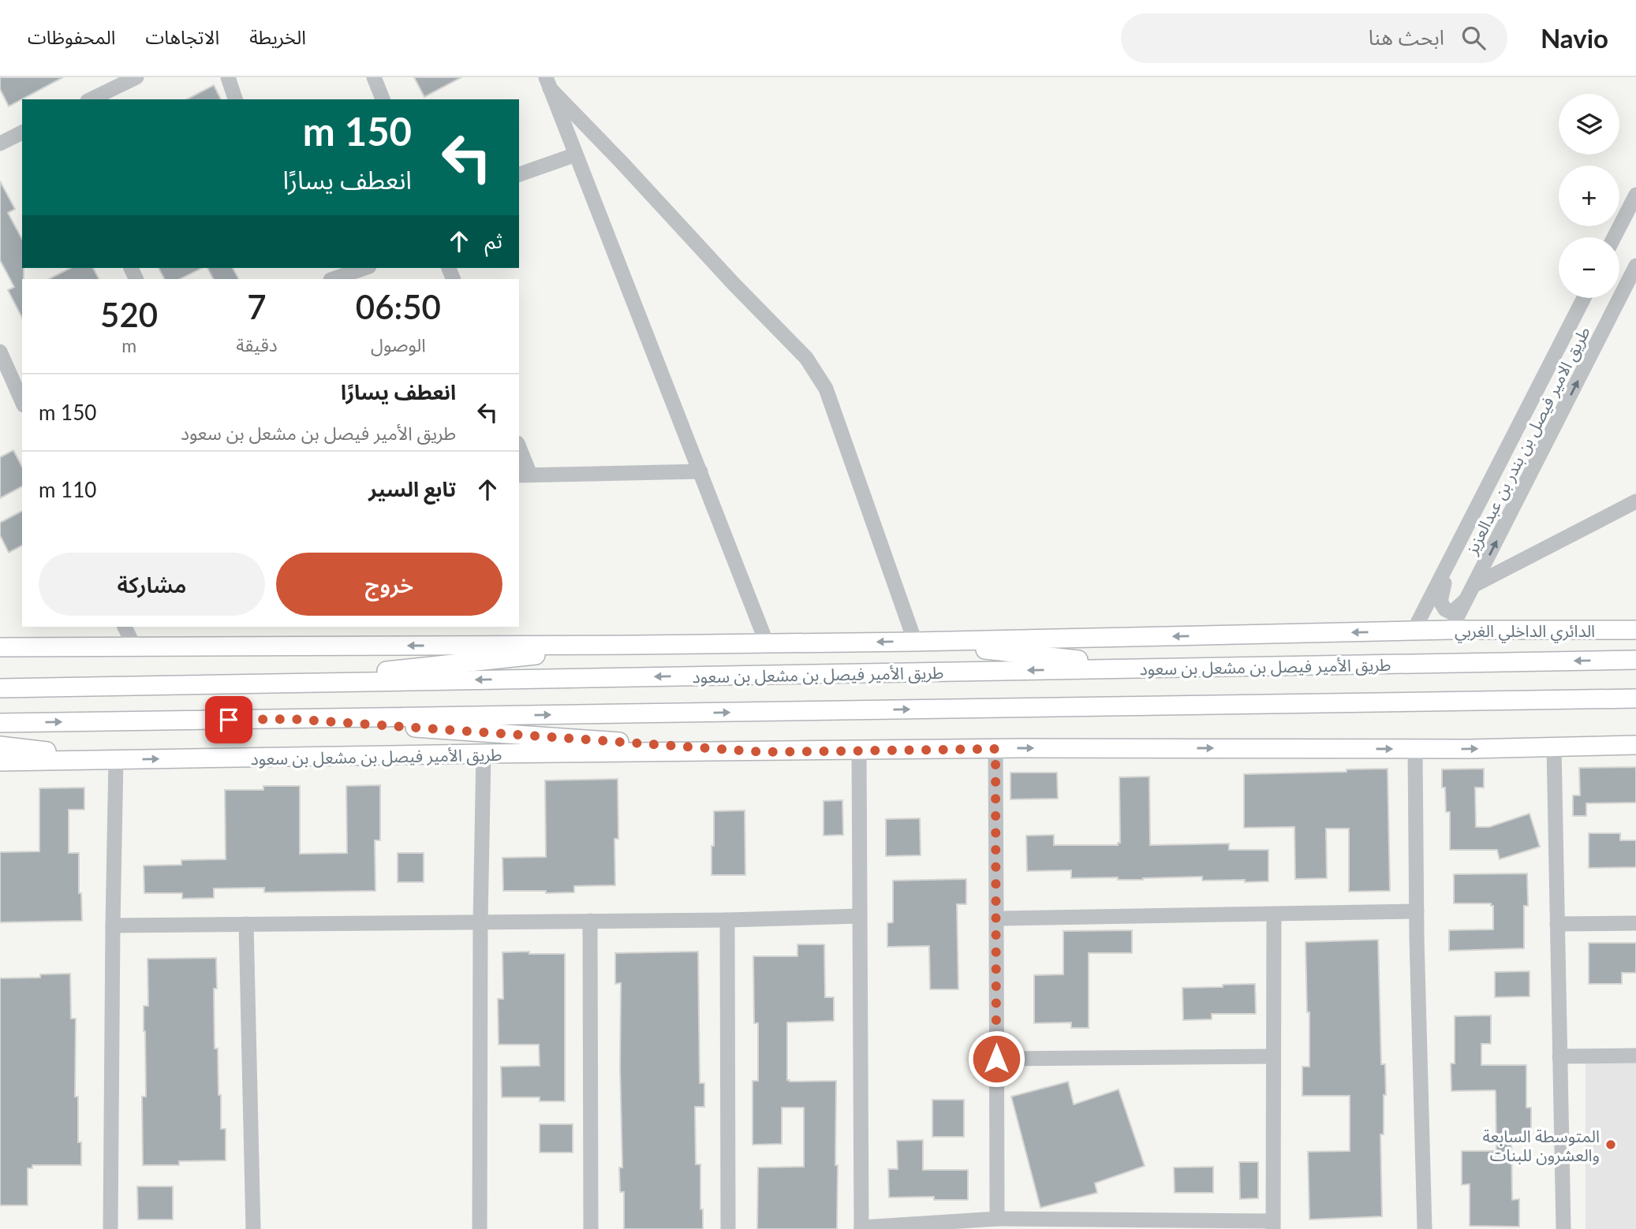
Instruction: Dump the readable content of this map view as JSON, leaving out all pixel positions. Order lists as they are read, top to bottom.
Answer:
{
  "streets": {
    "main road": ["الدائري الداخلي الغربي", "طريق الأمير فيصل بن مشعل بن سعود"],
    "street": ["طريق الامير فيصل بن بندر بن عبدالعزيز"]
  },
  "crossings": [
    ["طريق الامير فيصل بن بندر بن عبدالعزيز", "الدائري الداخلي الغربي"]
  ],
  "places": ["المتوسطة السابعة والعشرون للبنات"],
  "page": {
    "header": "Navio",
    "search": "ابحث هنا",
    "nav": ["الخريطة", "الاتجاهات", "المحفوظات"],
    "map_buttons": ["+", "−"],
    "turn": ["150 m", "انعطف يسارًا"],
    "then": "ثم",
    "eta": [
      "06:50",
      "الوصول",
      "7",
      "دقيقة",
      "520",
      "m"
    ],
    "list": [
      {
        "name": "انعطف يسارًا",
        "note": "طريق الأمير فيصل بن مشعل بن سعود",
        "value": "150 m"
      },
      {
        "name": "تابع السير",
        "value": "110 m"
      }
    ],
    "buttons": ["خروج", "مشاركة"]
  }
}
